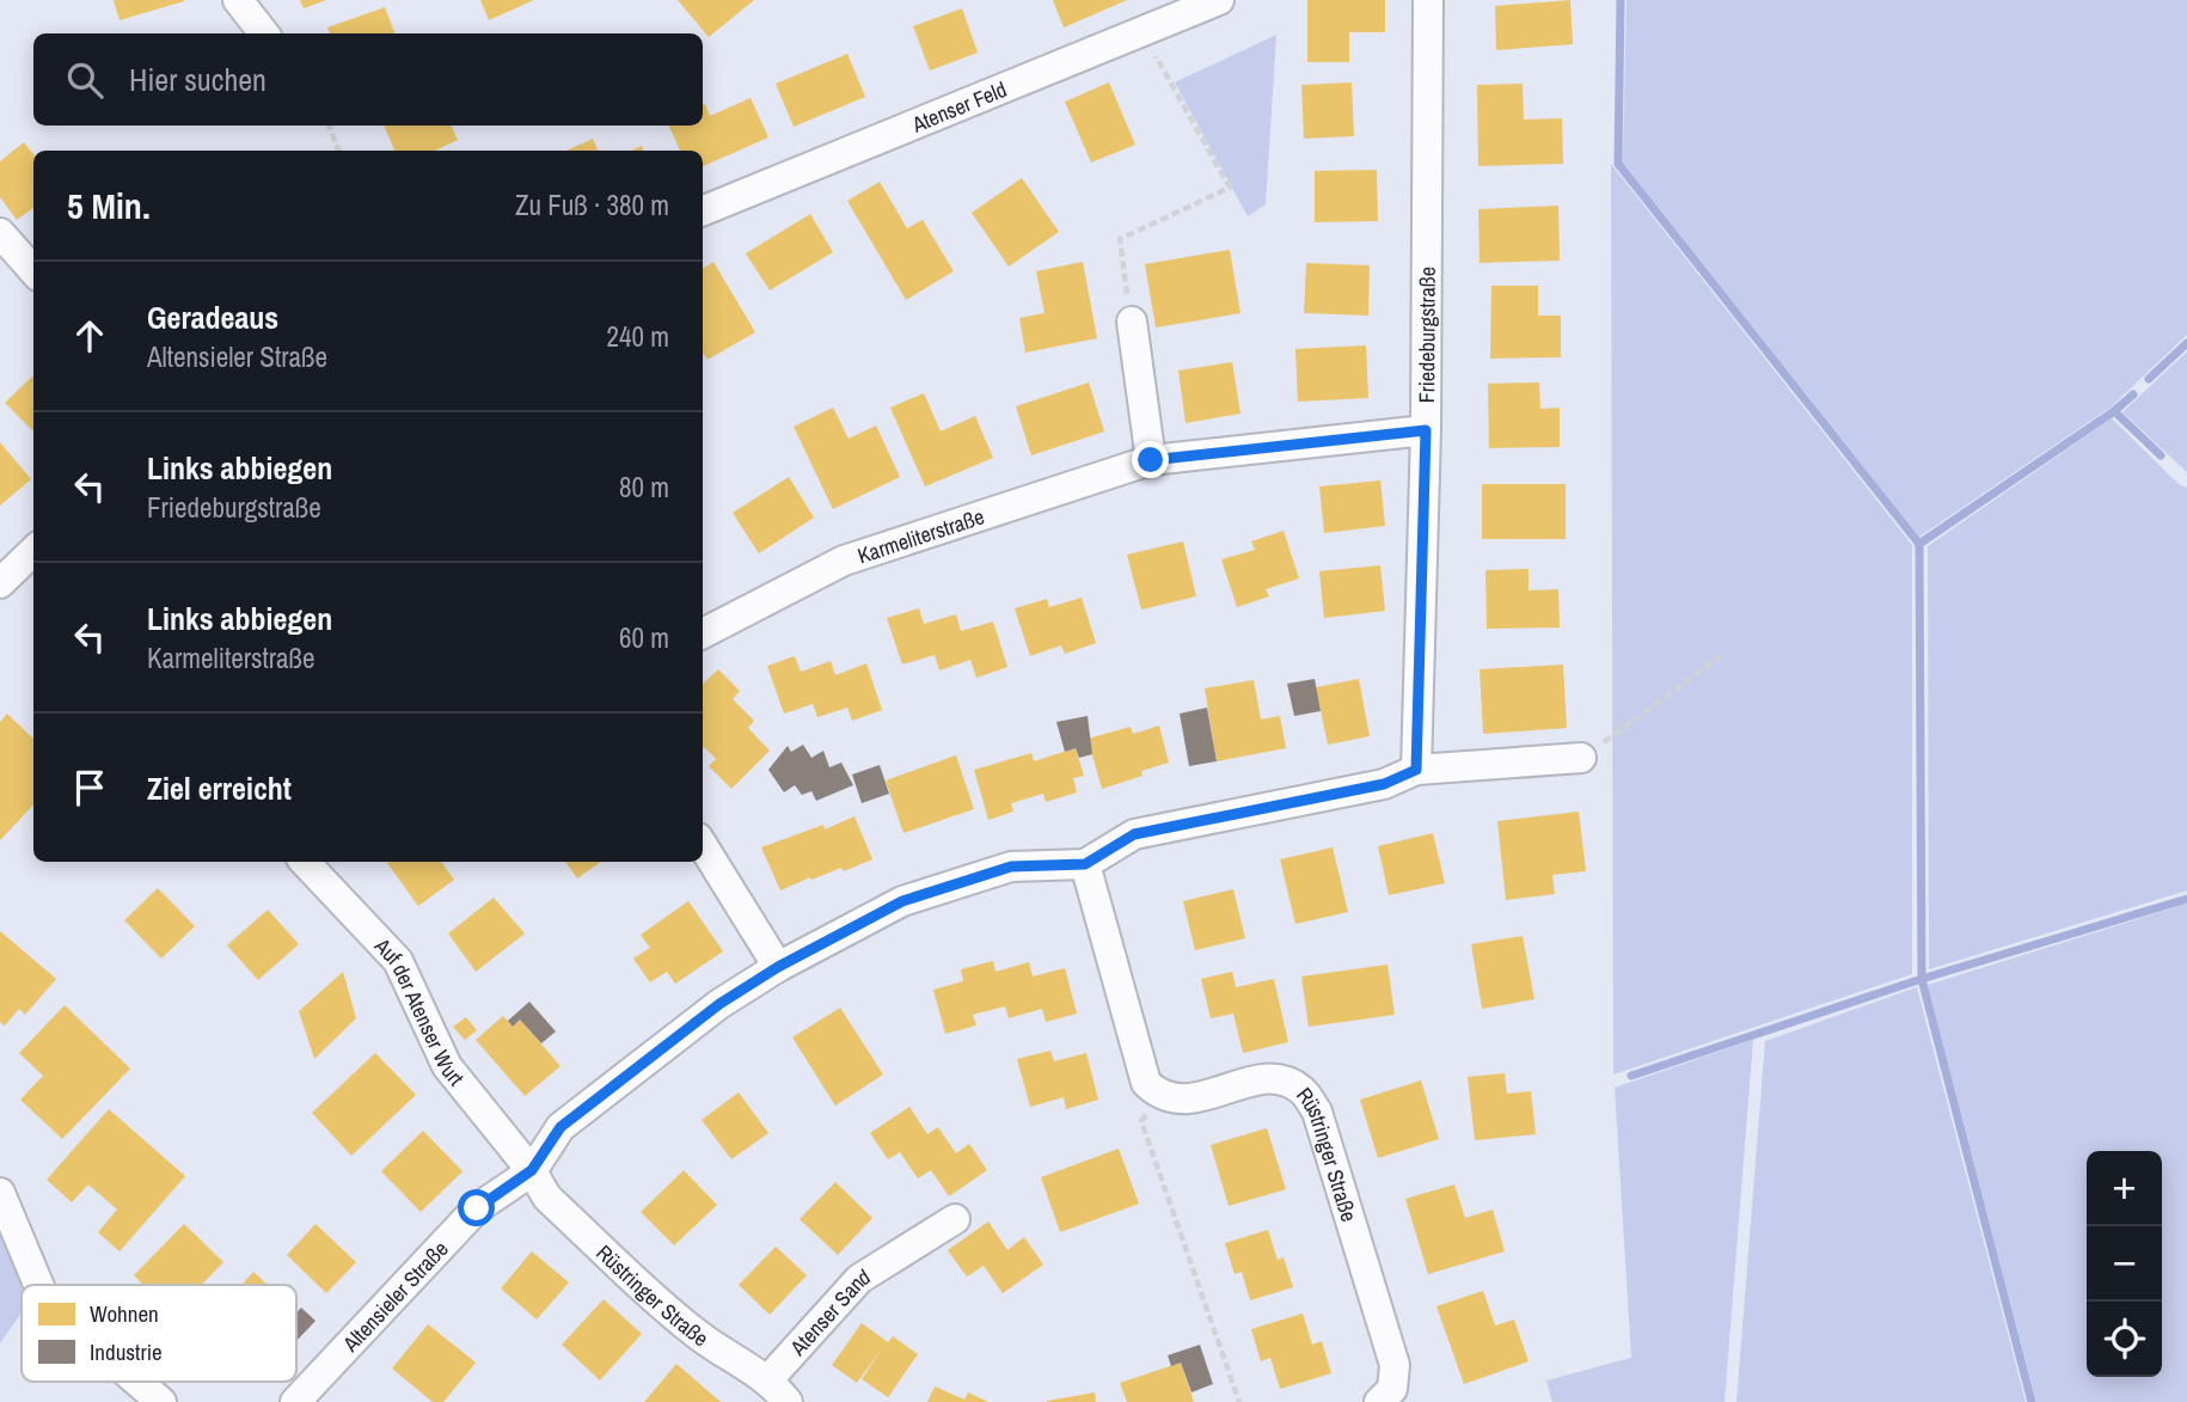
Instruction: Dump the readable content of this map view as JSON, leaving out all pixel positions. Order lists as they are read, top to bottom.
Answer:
{
  "streets": {
    "street": [
      "Atenser Feld",
      "Friedeburgstraße",
      "Karmeliterstraße",
      "Auf der Atenser Wurt",
      "Rüstringer Straße",
      "Altensieler Straße",
      "Atenser Sand"
    ]
  },
  "crossings": [
    ["Friedeburgstraße", "Karmeliterstraße"],
    ["Friedeburgstraße", "Altensieler Straße"],
    ["Auf der Atenser Wurt", "Rüstringer Straße"],
    ["Auf der Atenser Wurt", "Altensieler Straße"],
    ["Rüstringer Straße", "Altensieler Straße"],
    ["Rüstringer Straße", "Atenser Sand"]
  ],
  "legend": ["Wohnen", "Industrie"],
  "page": {
    "search": "Hier suchen",
    "heading": ["5 Min.", "Zu Fuß · 380 m"],
    "list": [
      ["Geradeaus", "Altensieler Straße", "240 m"],
      ["Links abbiegen", "Friedeburgstraße", "80 m"],
      ["Links abbiegen", "Karmeliterstraße", "60 m"],
      "Ziel erreicht"
    ],
    "map_buttons": ["+", "−"]
  }
}
